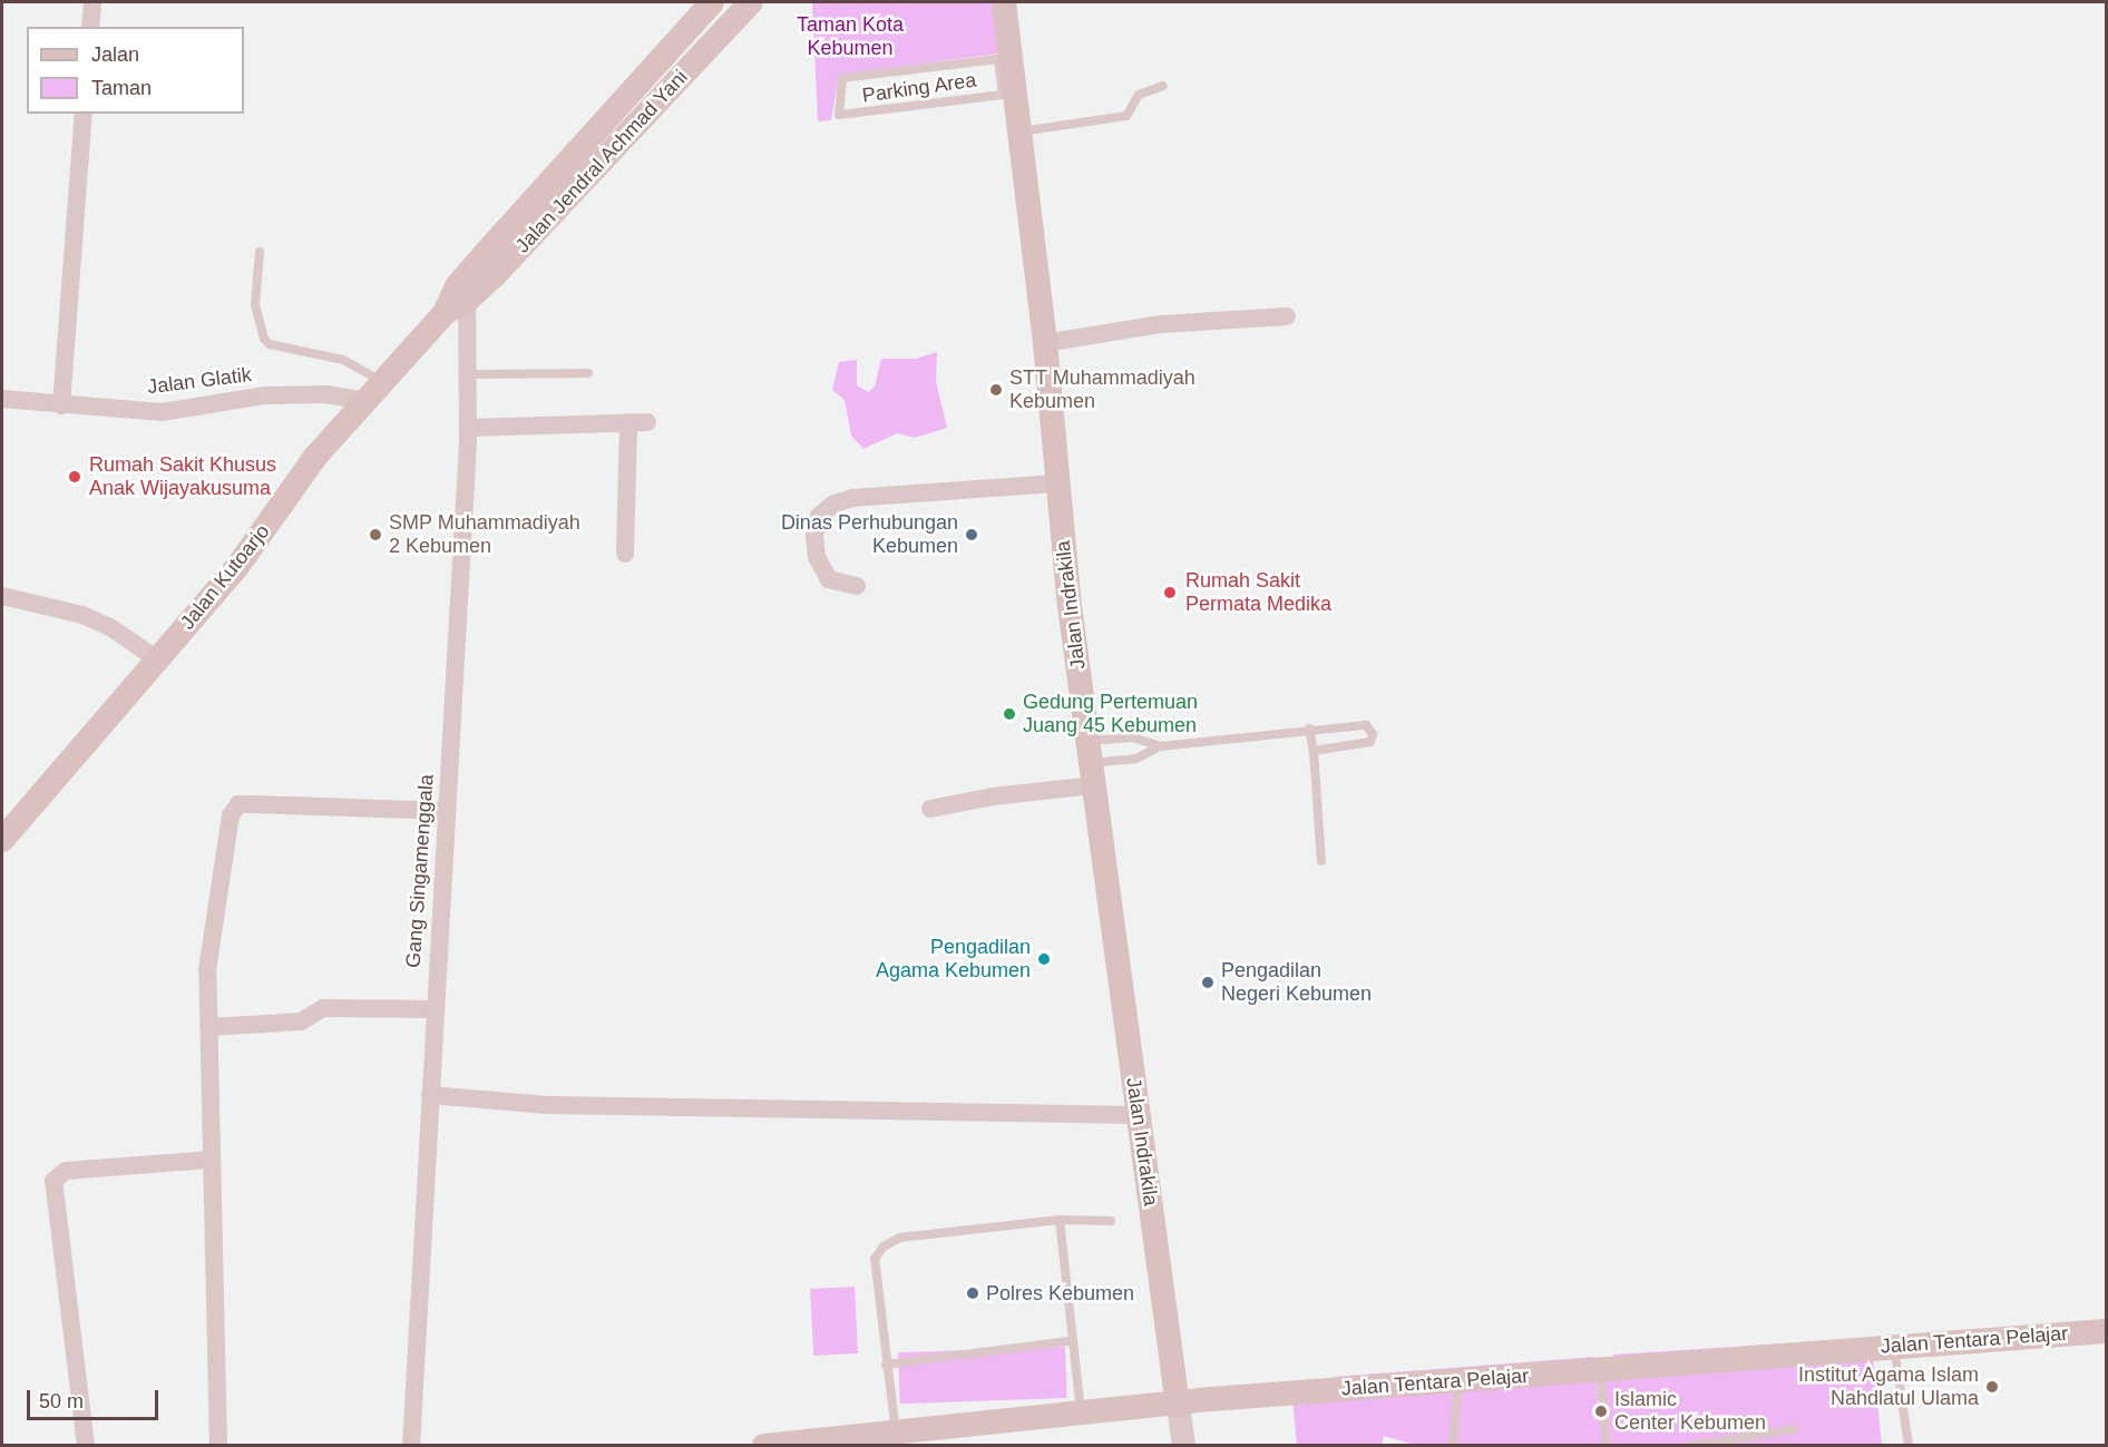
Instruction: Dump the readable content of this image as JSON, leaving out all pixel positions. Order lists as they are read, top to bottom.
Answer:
{
  "streets": {
    "main road": [
      "Jalan Jendral Achmad Yani",
      "Jalan Kutoarjo",
      "Jalan Indrakila",
      "Jalan Tentara Pelajar"
    ],
    "street": ["Jalan Glatik", "Gang Singamenggala"],
    "lane": ["Parking Area"]
  },
  "crossings": [
    ["Parking Area", "Jalan Indrakila"],
    ["Jalan Jendral Achmad Yani", "Jalan Kutoarjo"],
    ["Jalan Jendral Achmad Yani", "Gang Singamenggala"],
    ["Jalan Glatik", "Jalan Kutoarjo"],
    ["Jalan Kutoarjo", "Gang Singamenggala"],
    ["Jalan Indrakila", "Jalan Tentara Pelajar"]
  ],
  "parks": ["Taman Kota Kebumen"],
  "places": [
    "STT Muhammadiyah Kebumen",
    "Rumah Sakit Khusus Anak Wijayakusuma",
    "SMP Muhammadiyah 2 Kebumen",
    "Dinas Perhubungan Kebumen",
    "Rumah Sakit Permata Medika",
    "Gedung Pertemuan Juang 45 Kebumen",
    "Pengadilan Agama Kebumen",
    "Pengadilan Negeri Kebumen",
    "Polres Kebumen",
    "Institut Agama Islam Nahdlatul Ulama",
    "Islamic Center Kebumen"
  ],
  "legend": ["Jalan", "Taman"],
  "scale_bar": "50 m"
}
